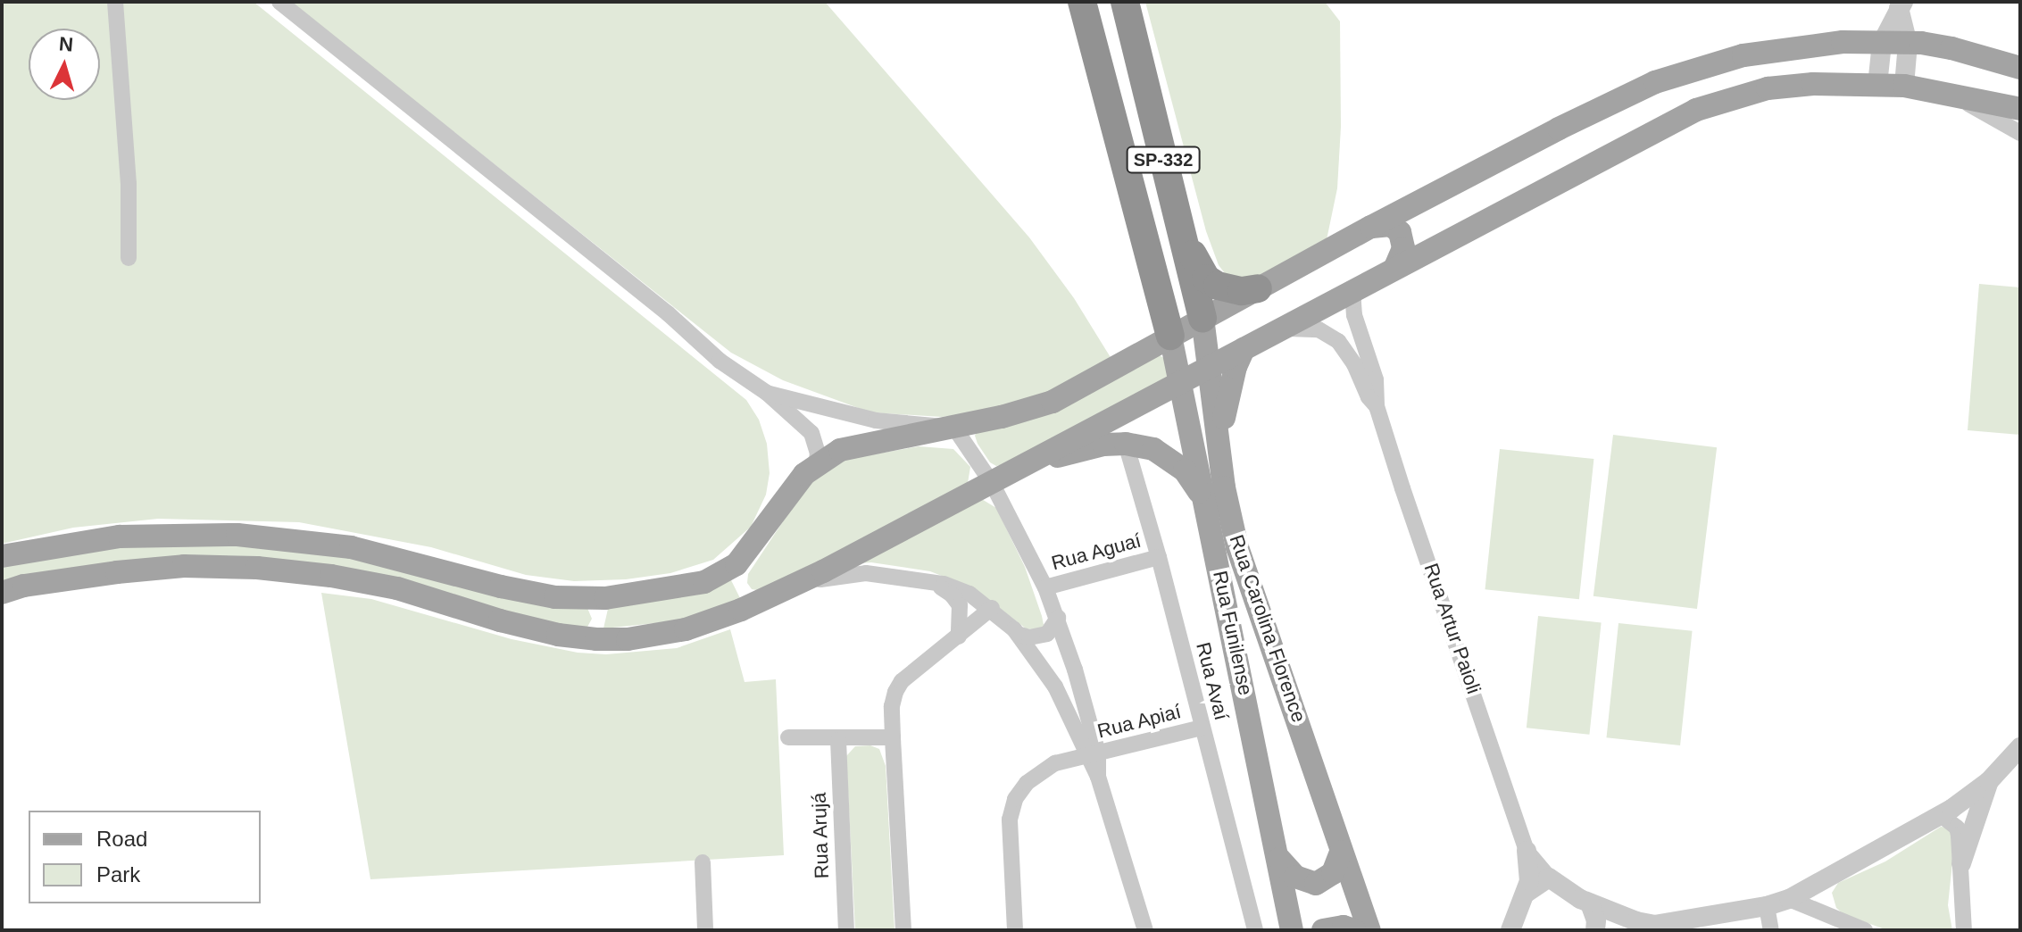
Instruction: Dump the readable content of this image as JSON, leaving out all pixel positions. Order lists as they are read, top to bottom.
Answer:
{
  "streets": {
    "highway": ["SP-332"],
    "main road": ["Rua Carolina Florence", "Rua Funilense"],
    "street": [
      "Rua Aguaí",
      "Rua Artur Paioli",
      "Rua Avaí",
      "Rua Apiaí",
      "Rua Arujá"
    ]
  },
  "crossings": [
    ["SP-332", "Rua Carolina Florence"],
    ["SP-332", "Rua Funilense"],
    ["Rua Aguaí", "Rua Avaí"],
    ["Rua Avaí", "Rua Apiaí"]
  ],
  "legend": ["Road", "Park"],
  "north": "top"
}
